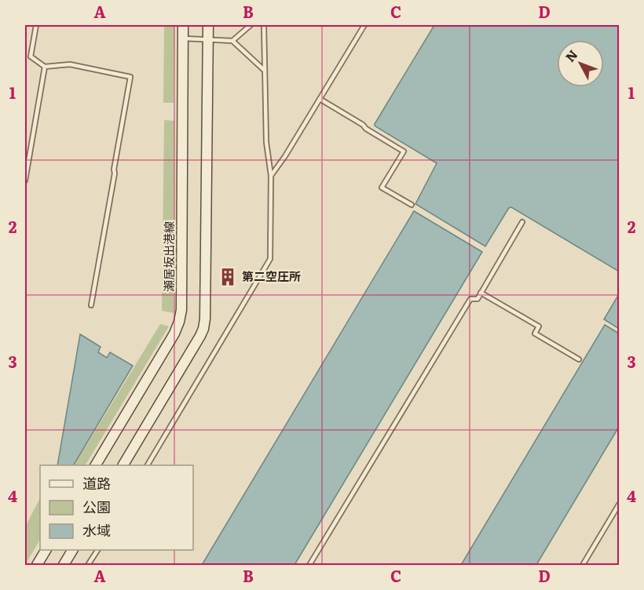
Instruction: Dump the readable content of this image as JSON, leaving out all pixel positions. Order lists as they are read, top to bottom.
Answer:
{
  "streets": {
    "main road": ["瀬居坂出港線"]
  },
  "places": {
    "building": ["第二空圧所"]
  },
  "legend": ["道路", "公園", "水域"],
  "north": "top left",
  "grid": {
    "columns": [
      "A",
      "B",
      "C",
      "D"
    ],
    "rows": [
      "1",
      "2",
      "3",
      "4"
    ]
  }
}
